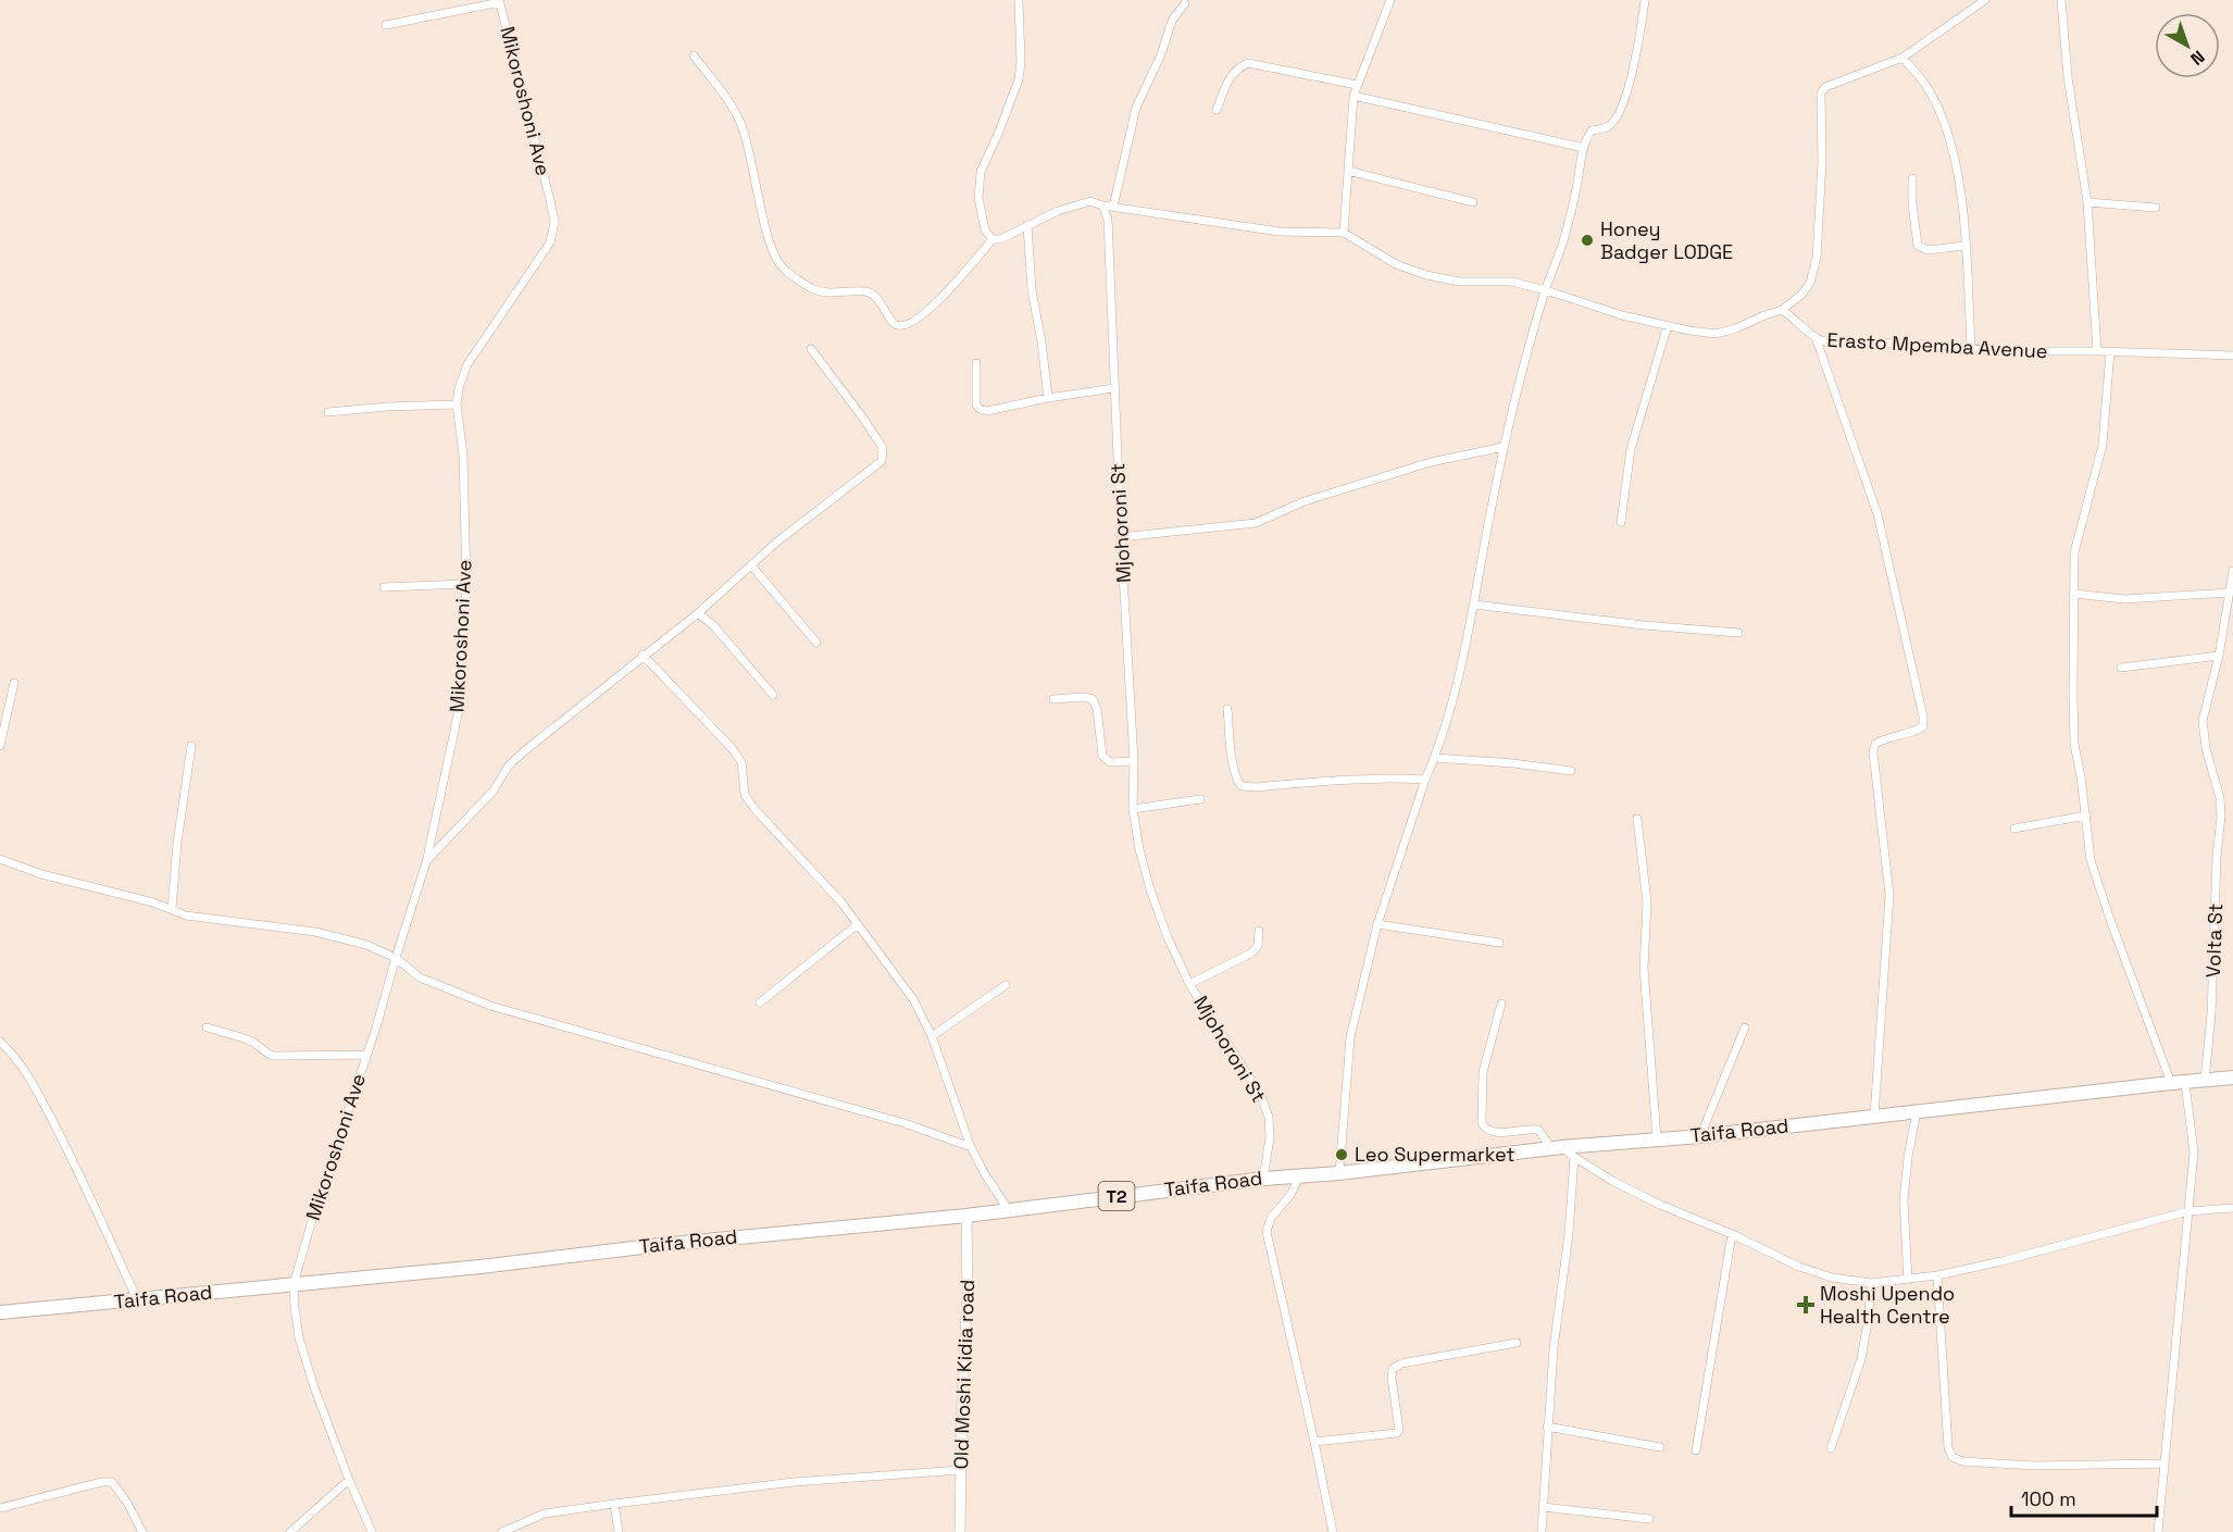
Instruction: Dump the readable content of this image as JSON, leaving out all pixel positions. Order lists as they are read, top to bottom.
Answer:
{
  "streets": {
    "highway": ["Taifa Road", "T2"],
    "street": [
      "Mikoroshoni Ave",
      "Erasto Mpemba Avenue",
      "Mjohoroni St",
      "Volta St",
      "Old Moshi Kidia road"
    ]
  },
  "crossings": [
    ["Mikoroshoni Ave", "Taifa Road"],
    ["Mjohoroni St", "Taifa Road"],
    ["Volta St", "Taifa Road"],
    ["Taifa Road", "Old Moshi Kidia road"]
  ],
  "places": {
    "other": ["Honey Badger LODGE", "Leo Supermarket"],
    "health": ["Moshi Upendo Health Centre"]
  },
  "scale_bar": "100 m",
  "north": "bottom right"
}
